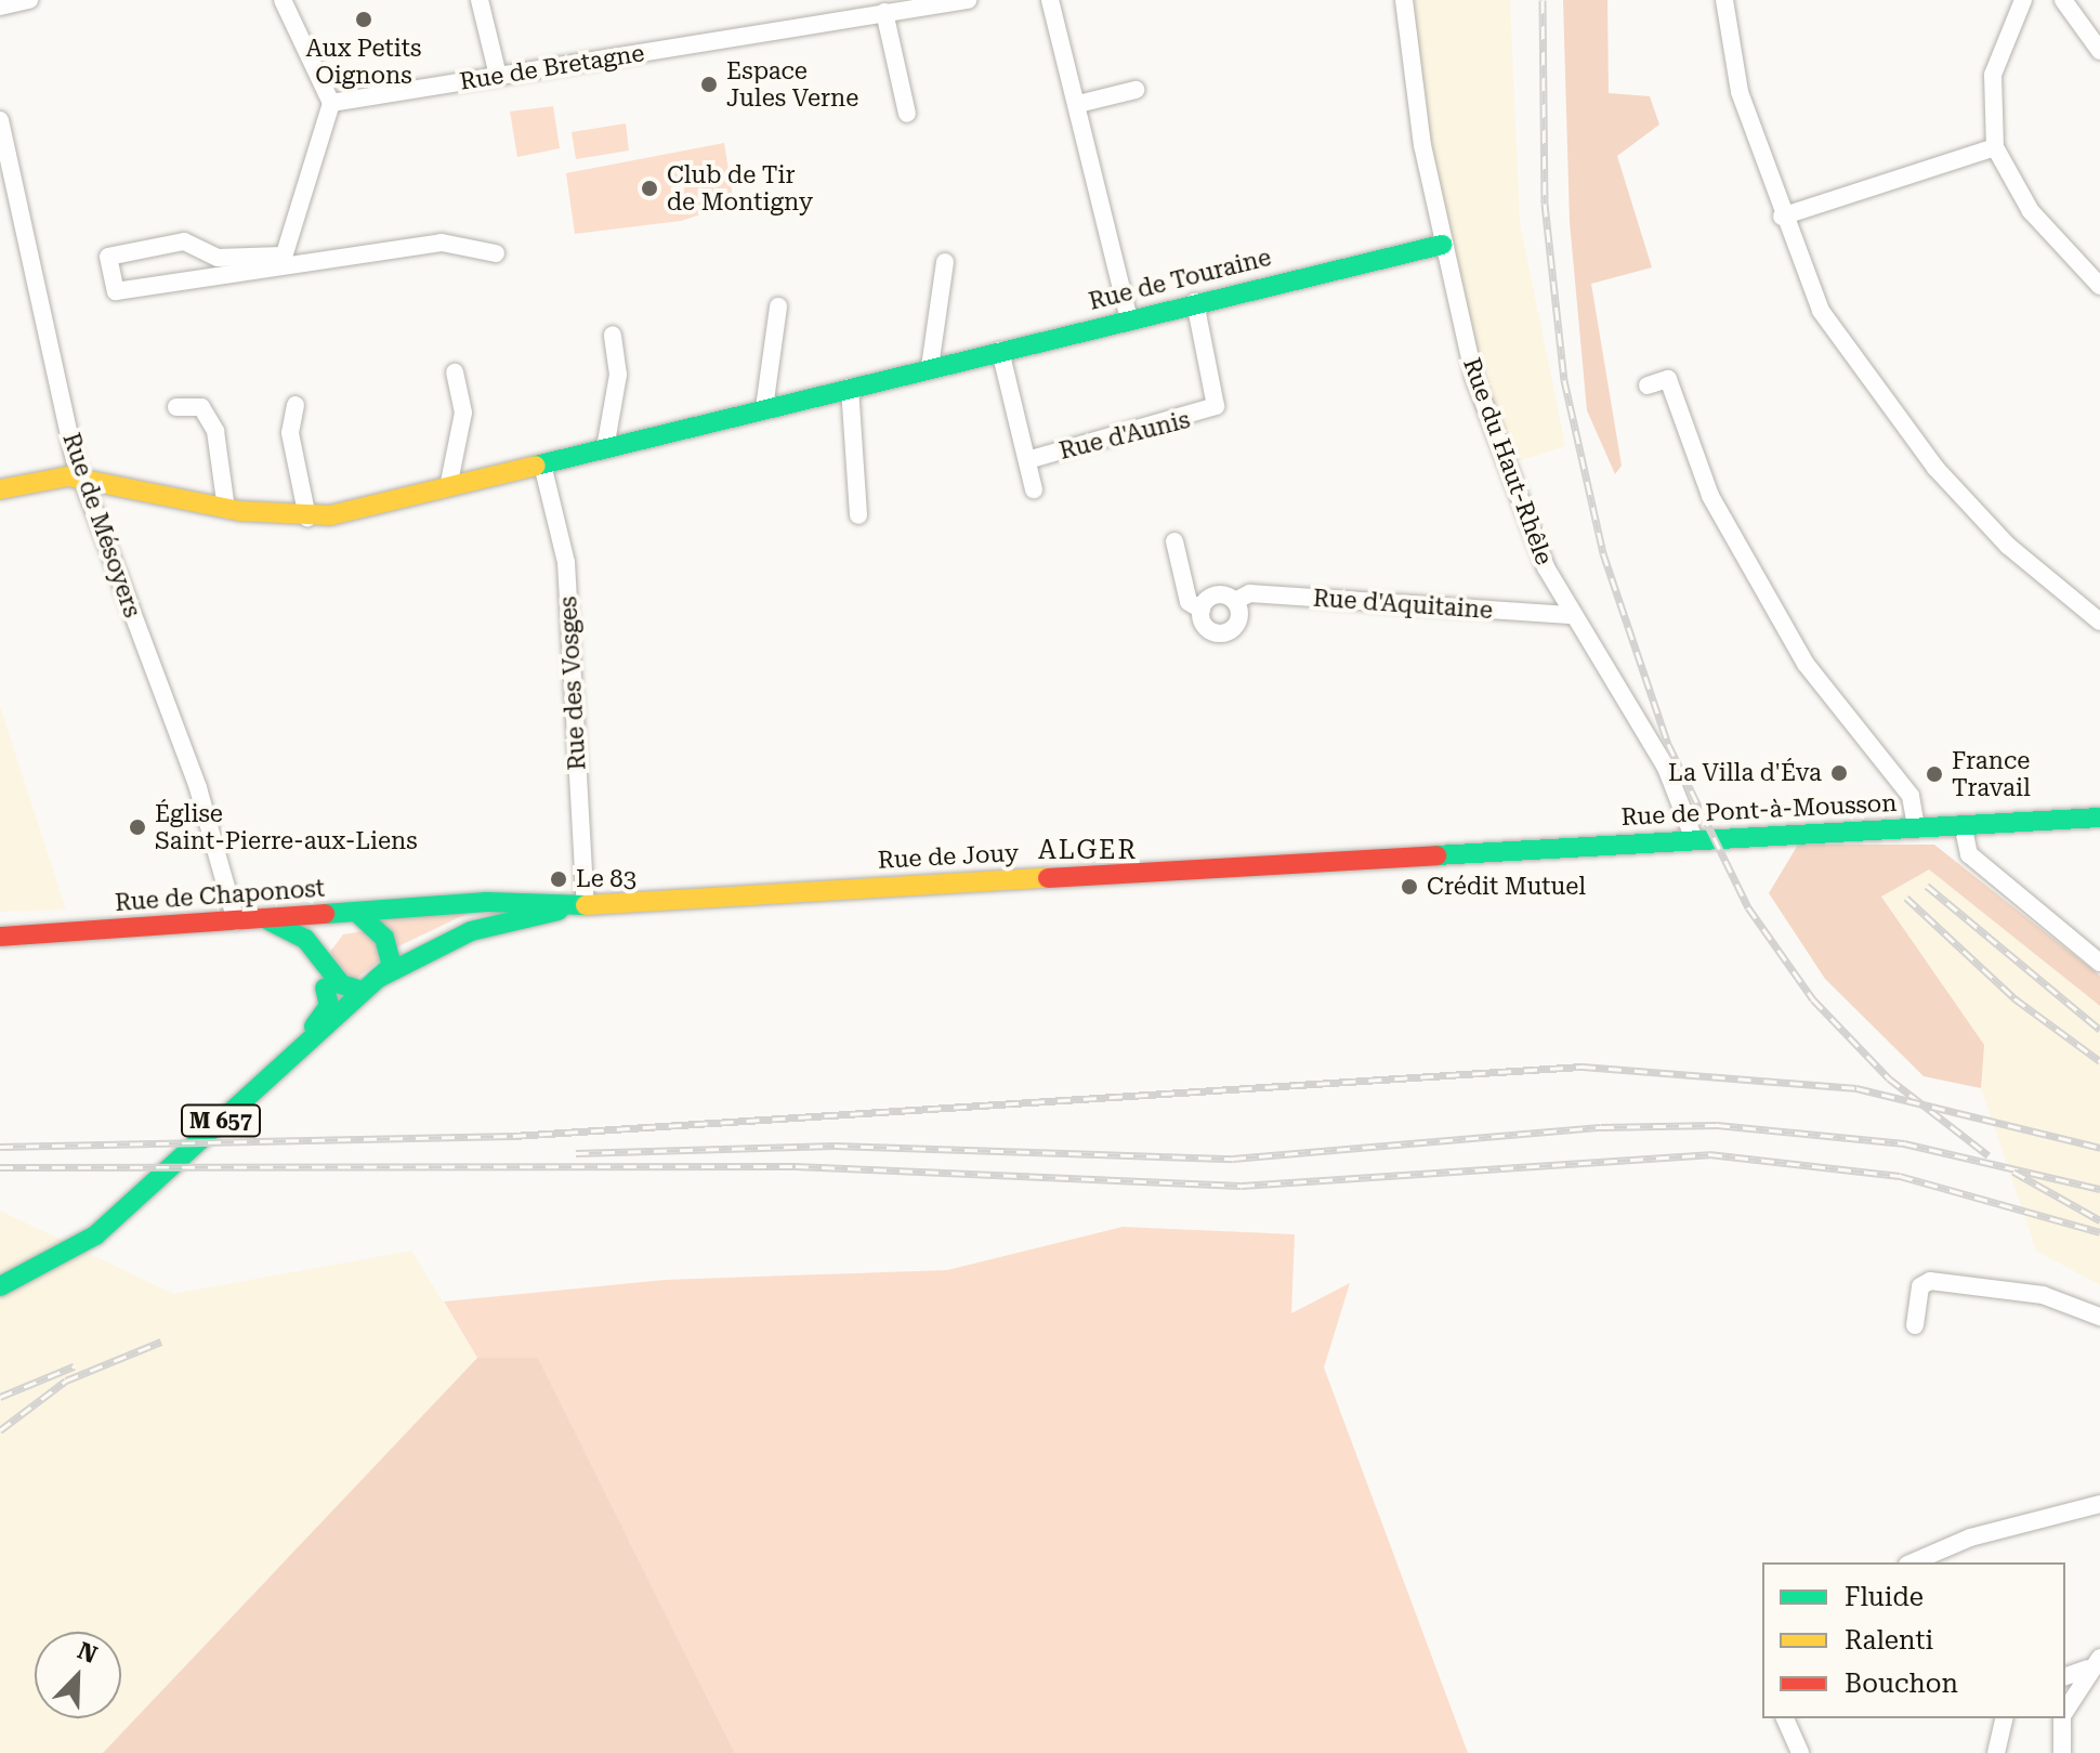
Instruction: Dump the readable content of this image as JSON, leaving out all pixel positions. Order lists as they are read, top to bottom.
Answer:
{
  "streets": {
    "main road": [
      "Rue de Touraine",
      "Rue de Pont-à-Mousson",
      "Rue de Jouy",
      "Rue de Chaponost",
      "M 657"
    ],
    "street": [
      "Rue de Bretagne",
      "Rue d'Aunis",
      "Rue du Haut-Rhêle",
      "Rue de Mésoyers",
      "Rue d'Aquitaine",
      "Rue des Vosges"
    ]
  },
  "crossings": [
    ["Rue de Touraine", "Rue d'Aunis"],
    ["Rue de Touraine", "Rue du Haut-Rhêle"],
    ["Rue de Touraine", "Rue de Mésoyers"],
    ["Rue de Touraine", "Rue des Vosges"],
    ["Rue du Haut-Rhêle", "Rue d'Aquitaine"],
    ["Rue du Haut-Rhêle", "Rue de Pont-à-Mousson"],
    ["Rue de Mésoyers", "Rue de Chaponost"],
    ["Rue des Vosges", "Rue de Jouy"],
    ["Rue de Pont-à-Mousson", "Rue de Jouy"],
    ["Rue de Jouy", "Rue de Chaponost"]
  ],
  "districts": ["ALGER"],
  "places": [
    "Aux Petits Oignons",
    "Espace Jules Verne",
    "Club de Tir de Montigny",
    "La Villa d'Éva",
    "France Travail",
    "Église Saint-Pierre-aux-Liens",
    "Le 83",
    "Crédit Mutuel"
  ],
  "legend": ["Fluide", "Ralenti", "Bouchon"],
  "north": "top right"
}
